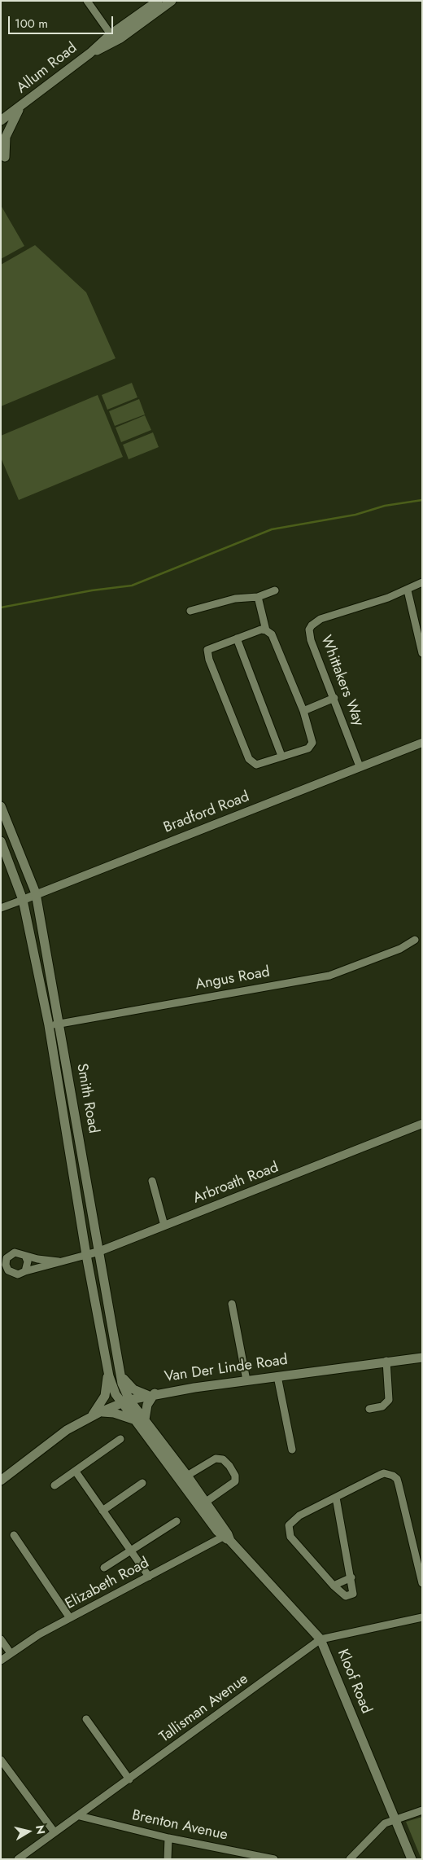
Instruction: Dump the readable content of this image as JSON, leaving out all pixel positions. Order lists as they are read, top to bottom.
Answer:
{
  "streets": {
    "main road": [
      "Allum Road",
      "Smith Road",
      "Van Der Linde Road",
      "Kloof Road"
    ],
    "street": [
      "Whittakers Way",
      "Bradford Road",
      "Angus Road",
      "Arbroath Road",
      "Elizabeth Road",
      "Tallisman Avenue",
      "Brenton Avenue"
    ]
  },
  "crossings": [
    ["Whittakers Way", "Bradford Road"],
    ["Bradford Road", "Smith Road"],
    ["Angus Road", "Smith Road"],
    ["Smith Road", "Arbroath Road"],
    ["Smith Road", "Van Der Linde Road"],
    ["Smith Road", "Kloof Road"],
    ["Van Der Linde Road", "Kloof Road"],
    ["Elizabeth Road", "Kloof Road"],
    ["Kloof Road", "Tallisman Avenue"],
    ["Tallisman Avenue", "Brenton Avenue"]
  ],
  "scale_bar": "100 m",
  "north": "right"
}
